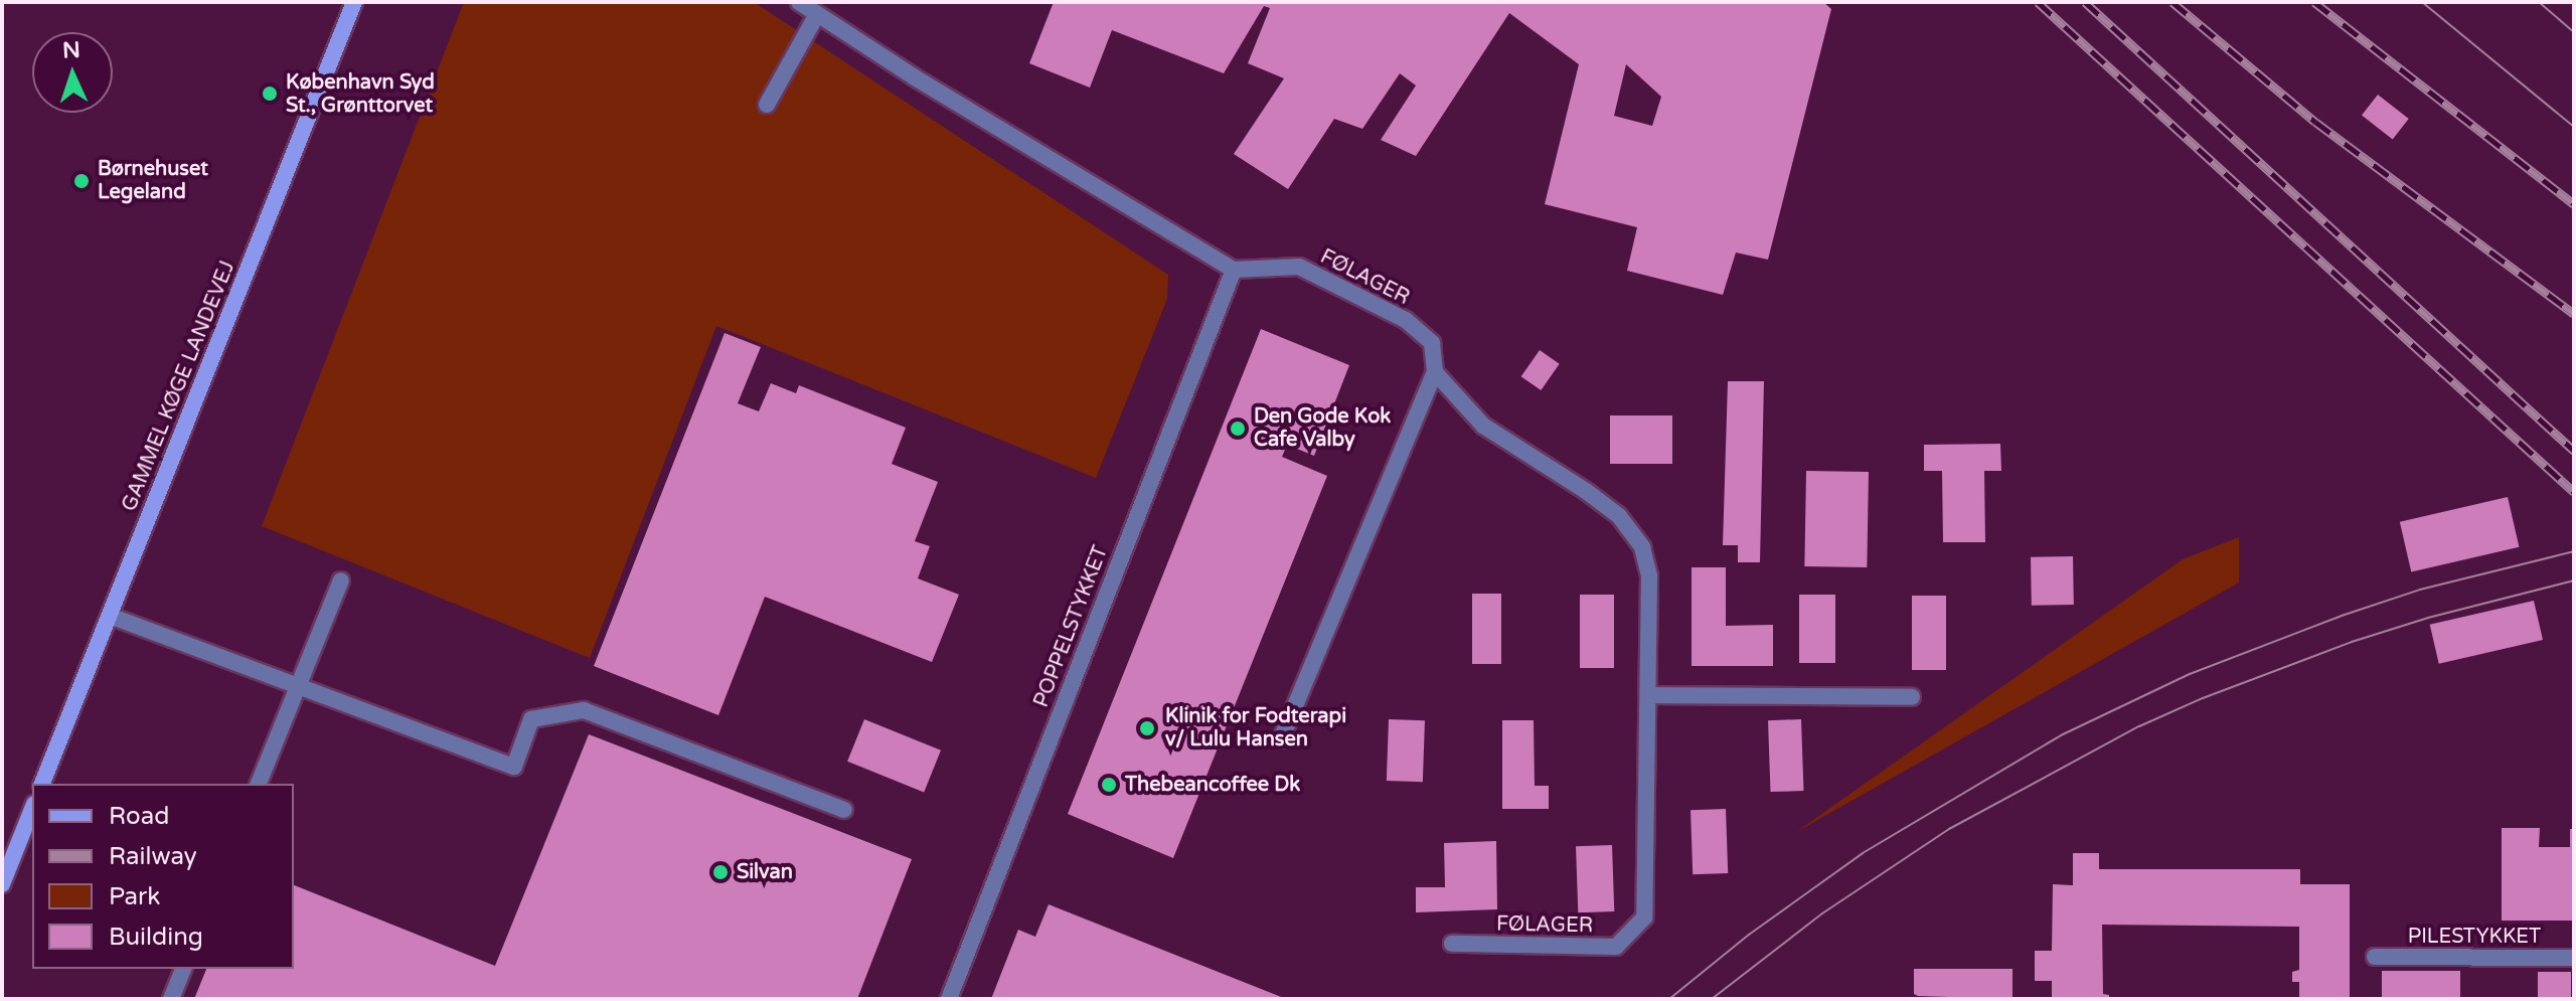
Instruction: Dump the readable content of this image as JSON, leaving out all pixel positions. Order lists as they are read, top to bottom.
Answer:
{
  "streets": {
    "street": [
      "FØLAGER",
      "GAMMEL KØGE LANDEVEJ",
      "POPPELSTYKKET",
      "PILESTYKKET"
    ]
  },
  "crossings": [
    ["FØLAGER", "POPPELSTYKKET"]
  ],
  "places": [
    "København Syd St., Grønttorvet",
    "Børnehuset Legeland",
    "Den Gode Kok Cafe Valby",
    "Klinik for Fodterapi v/ Lulu Hansen",
    "Thebeancoffee Dk",
    "Silvan"
  ],
  "legend": [
    "Road",
    "Railway",
    "Park",
    "Building"
  ],
  "north": "top"
}
